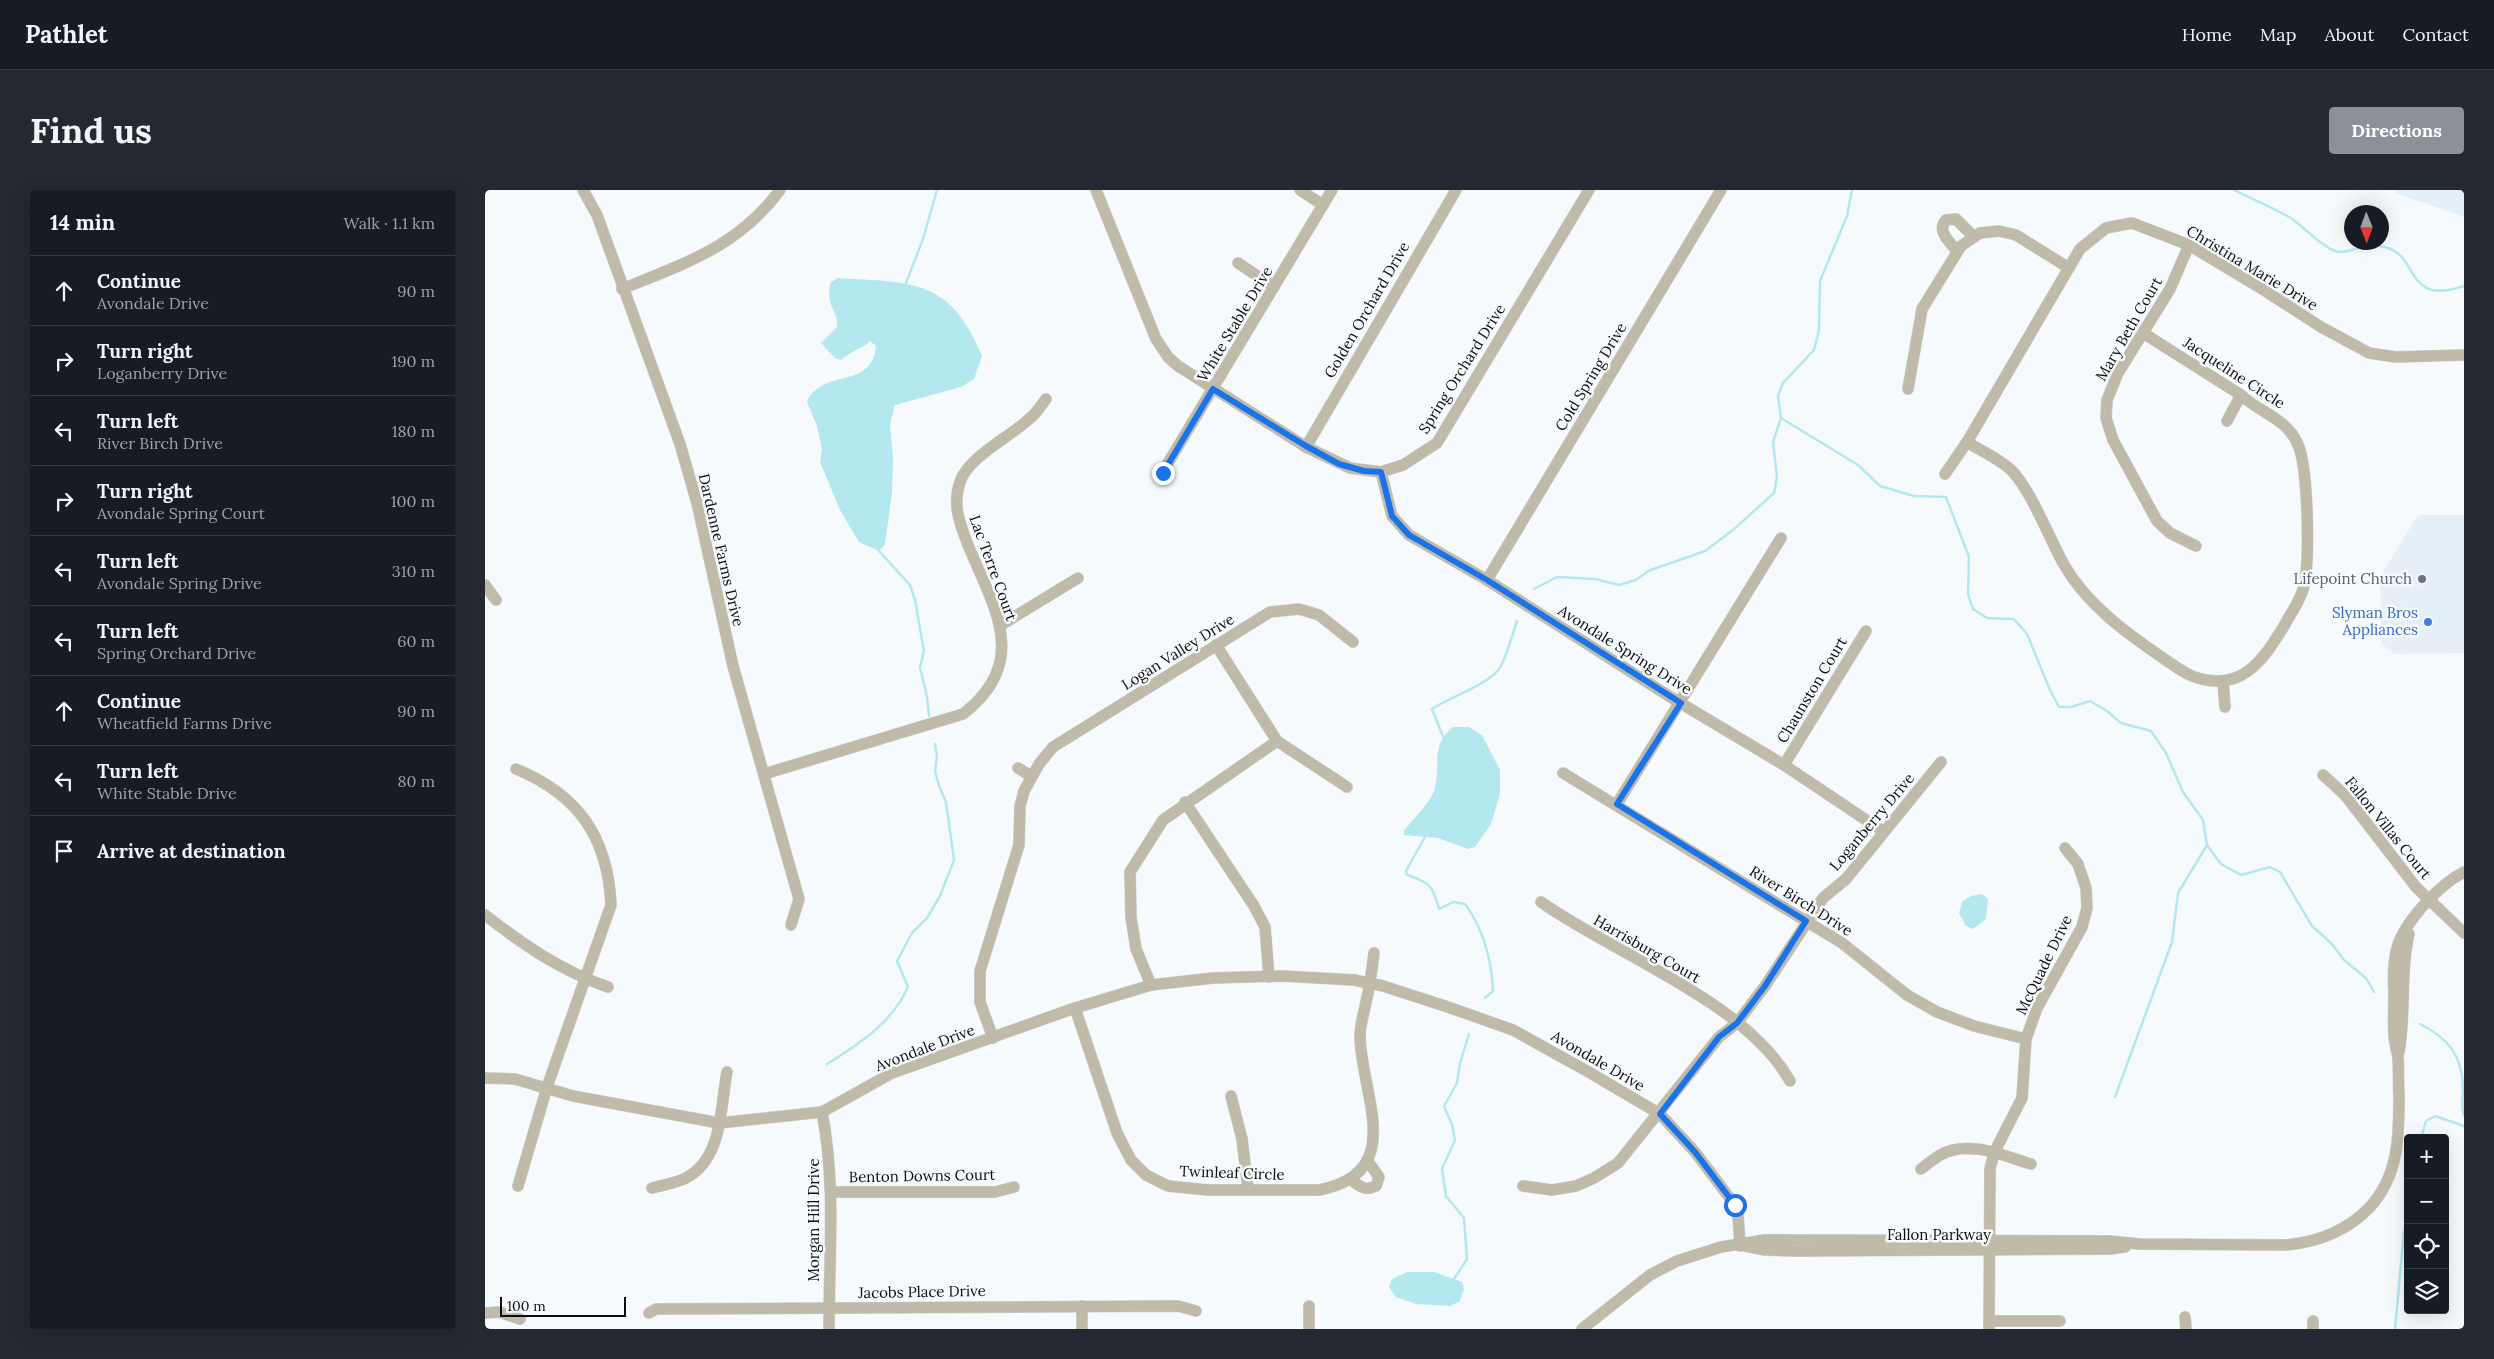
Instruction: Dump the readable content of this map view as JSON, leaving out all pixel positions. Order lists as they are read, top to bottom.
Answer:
{
  "streets": {
    "street": [
      "Christina Marie Drive",
      "Golden Orchard Drive",
      "White Stable Drive",
      "Mary Beth Court",
      "Spring Orchard Drive",
      "Jacqueline Circle",
      "Cold Spring Drive",
      "Dardenne Farms Drive",
      "Lac Terre Court",
      "Avondale Spring Drive",
      "Logan Valley Drive",
      "Chaunston Court",
      "Loganberry Drive",
      "Fallon Villas Court",
      "River Birch Drive",
      "Harrisburg Court",
      "McQuade Drive",
      "Avondale Drive",
      "Twinleaf Circle",
      "Benton Downs Court",
      "Morgan Hill Drive",
      "Fallon Parkway",
      "Jacobs Place Drive"
    ]
  },
  "crossings": [
    ["Christina Marie Drive", "Mary Beth Court"],
    ["Christina Marie Drive", "Jacqueline Circle"],
    ["Golden Orchard Drive", "Spring Orchard Drive"],
    ["White Stable Drive", "Spring Orchard Drive"],
    ["Mary Beth Court", "Jacqueline Circle"],
    ["Spring Orchard Drive", "Avondale Spring Drive"],
    ["Cold Spring Drive", "Avondale Spring Drive"],
    ["Dardenne Farms Drive", "Lac Terre Court"],
    ["Avondale Spring Drive", "Chaunston Court"],
    ["Avondale Spring Drive", "Loganberry Drive"],
    ["Logan Valley Drive", "Avondale Drive"],
    ["Loganberry Drive", "River Birch Drive"],
    ["Loganberry Drive", "Harrisburg Court"],
    ["Loganberry Drive", "Avondale Drive"],
    ["Fallon Villas Court", "Fallon Parkway"],
    ["River Birch Drive", "McQuade Drive"],
    ["McQuade Drive", "Fallon Parkway"],
    ["Avondale Drive", "Twinleaf Circle"],
    ["Avondale Drive", "Morgan Hill Drive"],
    ["Avondale Drive", "Fallon Parkway"],
    ["Benton Downs Court", "Morgan Hill Drive"],
    ["Morgan Hill Drive", "Jacobs Place Drive"]
  ],
  "places": ["Lifepoint Church", "Slyman Bros Appliances"],
  "scale_bar": "100 m",
  "north": "bottom",
  "page": {
    "header": "Pathlet",
    "nav": [
      "Home",
      "Map",
      "About",
      "Contact"
    ],
    "buttons": "Directions",
    "title": "Find us",
    "heading": ["14 min", "Walk · 1.1 km"],
    "list": [
      ["Continue", "Avondale Drive", "90 m"],
      ["Turn right", "Loganberry Drive", "190 m"],
      ["Turn left", "River Birch Drive", "180 m"],
      ["Turn right", "Avondale Spring Court", "100 m"],
      ["Turn left", "Avondale Spring Drive", "310 m"],
      ["Turn left", "Spring Orchard Drive", "60 m"],
      ["Continue", "Wheatfield Farms Drive", "90 m"],
      ["Turn left", "White Stable Drive", "80 m"],
      "Arrive at destination"
    ],
    "map_buttons": ["+", "−"],
    "scale": "100 m"
  }
}
